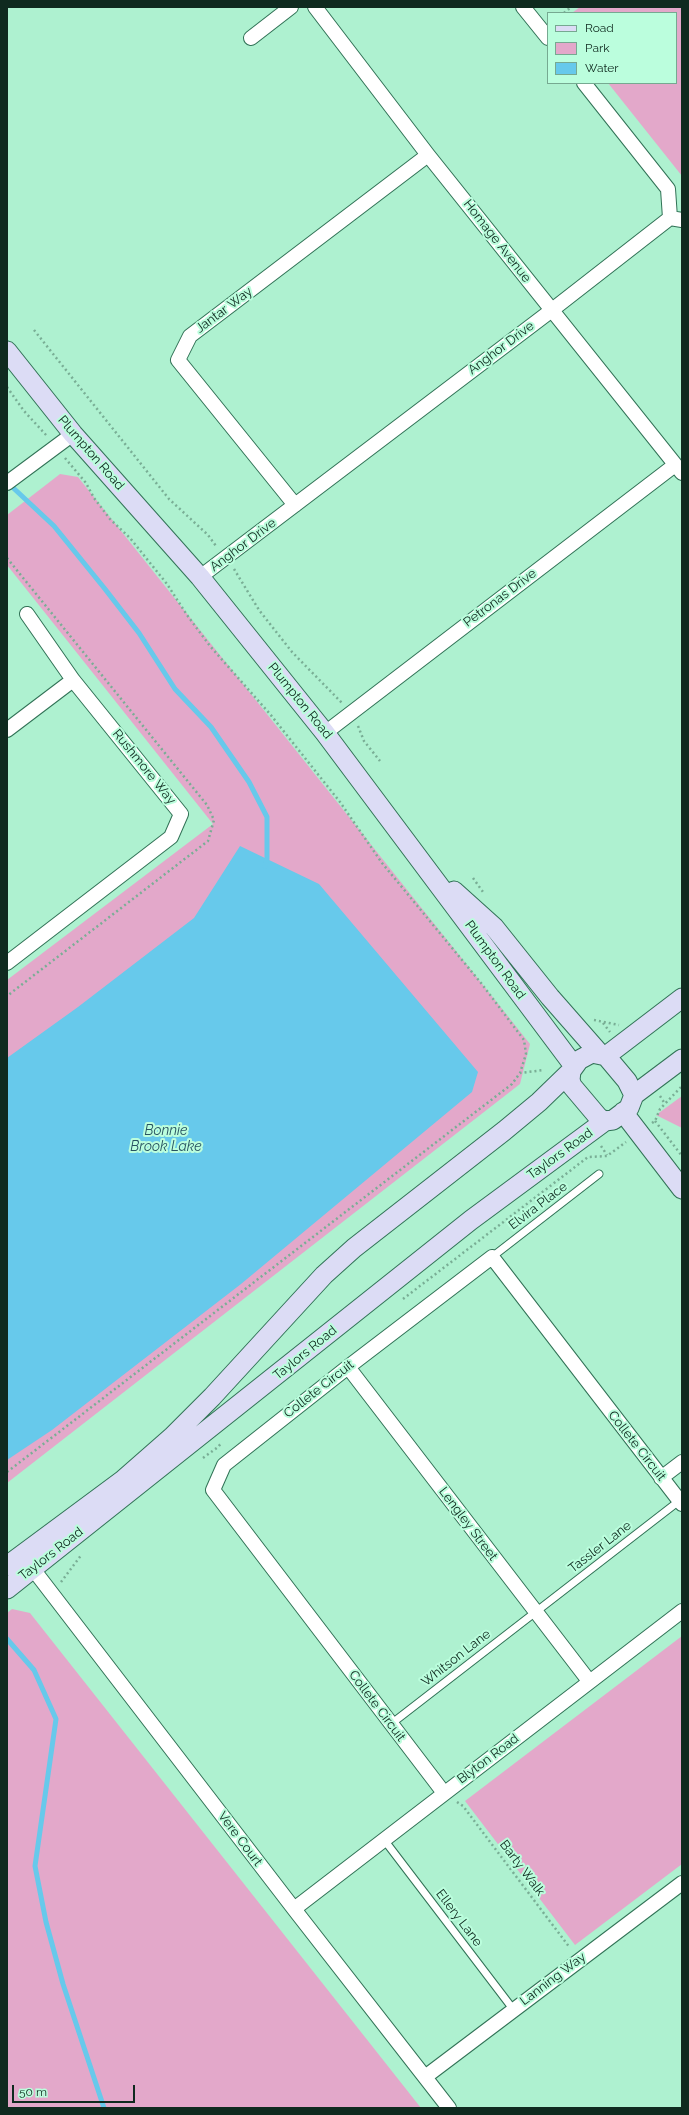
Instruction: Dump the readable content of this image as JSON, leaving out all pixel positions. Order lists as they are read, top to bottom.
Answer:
{
  "streets": {
    "street": [
      "Homage Avenue",
      "Jantar Way",
      "Anghor Drive",
      "Plumpton Road",
      "Petronas Drive",
      "Rushmore Way",
      "Taylors Road",
      "Collete Circuit",
      "Lengley Street",
      "Blyton Road",
      "Vere Court",
      "Lanning Way"
    ],
    "lane": [
      "Elvira Place",
      "Tassler Lane",
      "Whitson Lane",
      "Ellery Lane"
    ],
    "path": ["Barty Walk"]
  },
  "crossings": [
    ["Homage Avenue", "Jantar Way"],
    ["Homage Avenue", "Anghor Drive"],
    ["Homage Avenue", "Petronas Drive"],
    ["Jantar Way", "Anghor Drive"],
    ["Anghor Drive", "Plumpton Road"],
    ["Plumpton Road", "Petronas Drive"],
    ["Plumpton Road", "Taylors Road"],
    ["Taylors Road", "Vere Court"],
    ["Elvira Place", "Collete Circuit"],
    ["Collete Circuit", "Lengley Street"],
    ["Collete Circuit", "Tassler Lane"],
    ["Collete Circuit", "Whitson Lane"],
    ["Collete Circuit", "Blyton Road"],
    ["Collete Circuit", "Barty Walk"],
    ["Lengley Street", "Tassler Lane"],
    ["Lengley Street", "Whitson Lane"],
    ["Lengley Street", "Blyton Road"],
    ["Tassler Lane", "Whitson Lane"],
    ["Blyton Road", "Vere Court"],
    ["Blyton Road", "Barty Walk"],
    ["Blyton Road", "Ellery Lane"],
    ["Vere Court", "Lanning Way"],
    ["Barty Walk", "Lanning Way"],
    ["Ellery Lane", "Lanning Way"]
  ],
  "water": ["Bonnie Brook Lake"],
  "legend": ["Road", "Park", "Water"],
  "scale_bar": "50 m"
}
